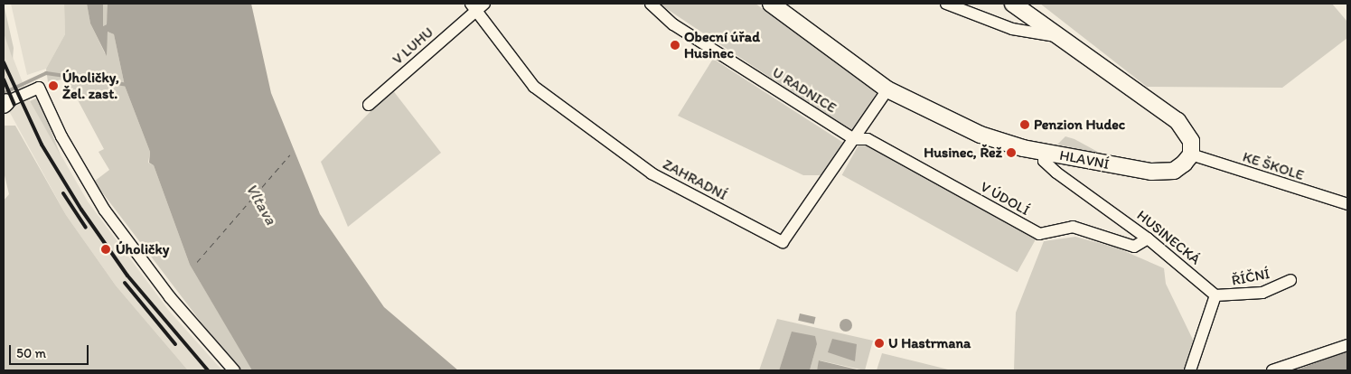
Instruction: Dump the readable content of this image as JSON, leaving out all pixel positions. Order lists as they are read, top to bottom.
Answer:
{
  "streets": {
    "street": [
      "V LUHU",
      "U RADNICE",
      "HLAVNÍ",
      "KE ŠKOLE",
      "ZAHRADNÍ",
      "V ÚDOLÍ",
      "HUSINECKÁ",
      "ŘÍČNÍ"
    ]
  },
  "crossings": [
    ["V LUHU", "ZAHRADNÍ"],
    ["U RADNICE", "ZAHRADNÍ"],
    ["U RADNICE", "V ÚDOLÍ"],
    ["HLAVNÍ", "KE ŠKOLE"],
    ["HLAVNÍ", "ZAHRADNÍ"],
    ["HLAVNÍ", "HUSINECKÁ"],
    ["ZAHRADNÍ", "V ÚDOLÍ"],
    ["V ÚDOLÍ", "HUSINECKÁ"],
    ["HUSINECKÁ", "ŘÍČNÍ"]
  ],
  "water": ["Vltava"],
  "places": [
    "Obecní úřad Husinec",
    "Úholičky, Žel. zast.",
    "Penzion Hudec",
    "Husinec, Řež",
    "Úholičky",
    "U Hastrmana"
  ],
  "scale_bar": "50 m"
}
